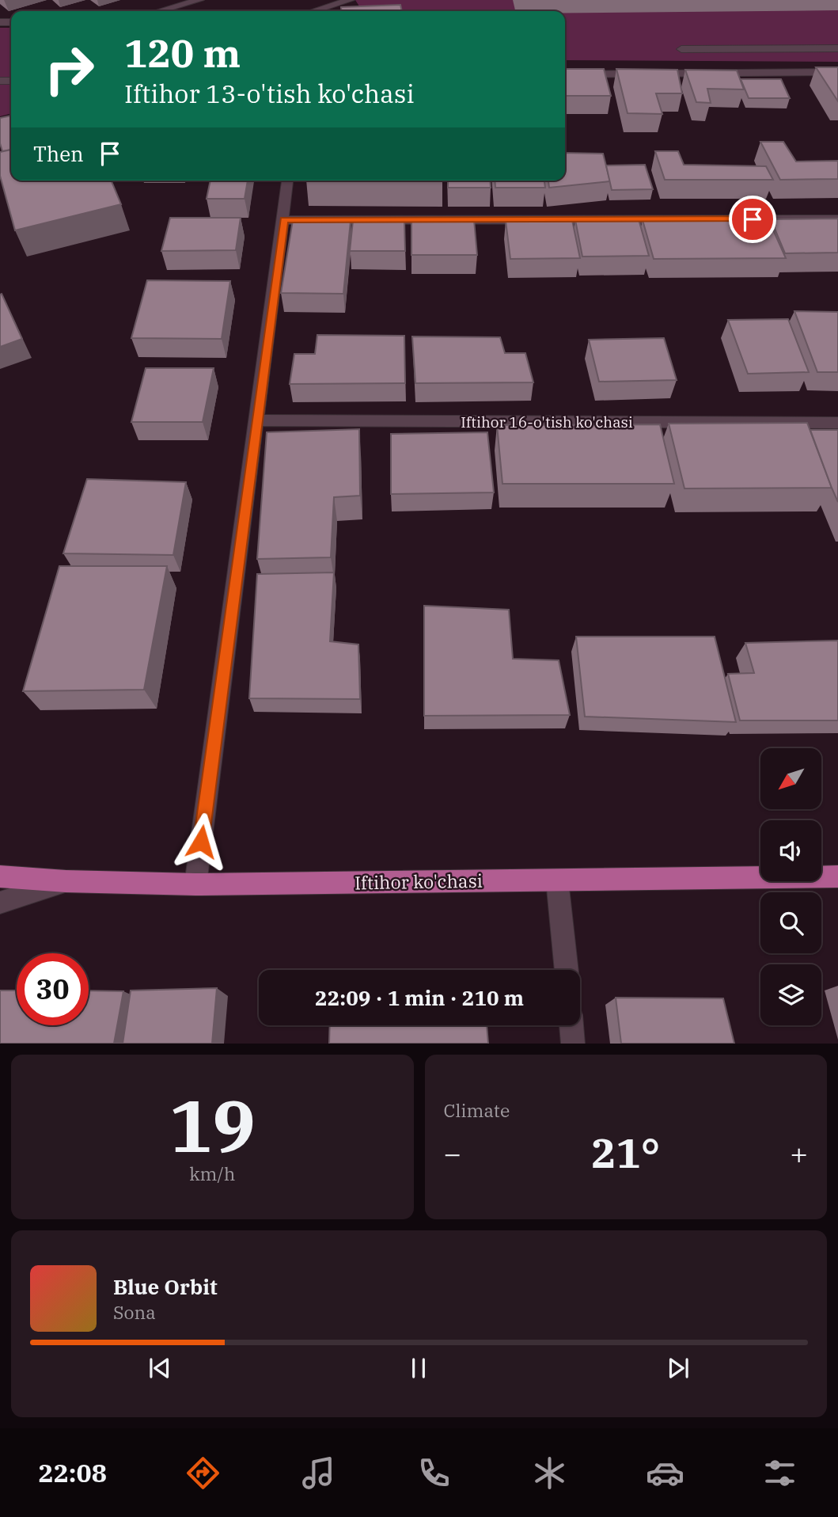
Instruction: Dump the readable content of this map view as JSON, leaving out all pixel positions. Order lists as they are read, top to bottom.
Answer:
{
  "streets": {
    "main road": ["Iftihor ko'chasi"],
    "street": ["Iftihor 16-o'tish ko'chasi"]
  },
  "north": "bottom left",
  "page": {
    "turn": ["120 m", "Iftihor 13-o'tish ko'chasi"],
    "then": "Then",
    "limit": "30",
    "trip": "22:09 · 1 min · 210 m",
    "tile": [
      ["19", "km/h"],
      "Climate"
    ],
    "heat": ["−", "21°", "+"],
    "song": ["Blue Orbit", "Sona"],
    "tabs": "22:08"
  }
}
